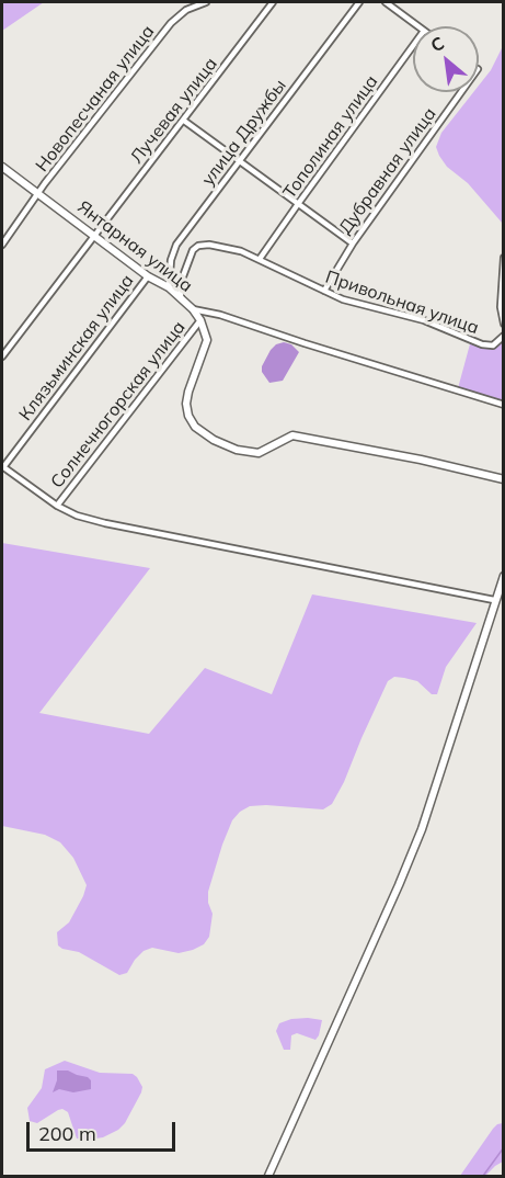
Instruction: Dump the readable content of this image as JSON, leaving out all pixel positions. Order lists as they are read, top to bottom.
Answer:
{
  "streets": {
    "street": [
      "Новопесчаная улица",
      "Лучевая улица",
      "улица Дружбы",
      "Тополиная улица",
      "Дубравная улица",
      "Янтарная улица",
      "Привольная улица",
      "Клязьминская улица",
      "Солнечногорская улица"
    ]
  },
  "crossings": [
    ["Новопесчаная улица", "Янтарная улица"],
    ["Лучевая улица", "Янтарная улица"],
    ["улица Дружбы", "Янтарная улица"],
    ["Тополиная улица", "Привольная улица"],
    ["Дубравная улица", "Привольная улица"],
    ["Янтарная улица", "Привольная улица"],
    ["Янтарная улица", "Клязьминская улица"],
    ["Янтарная улица", "Солнечногорская улица"]
  ],
  "scale_bar": "200 m",
  "north": "top left"
}
